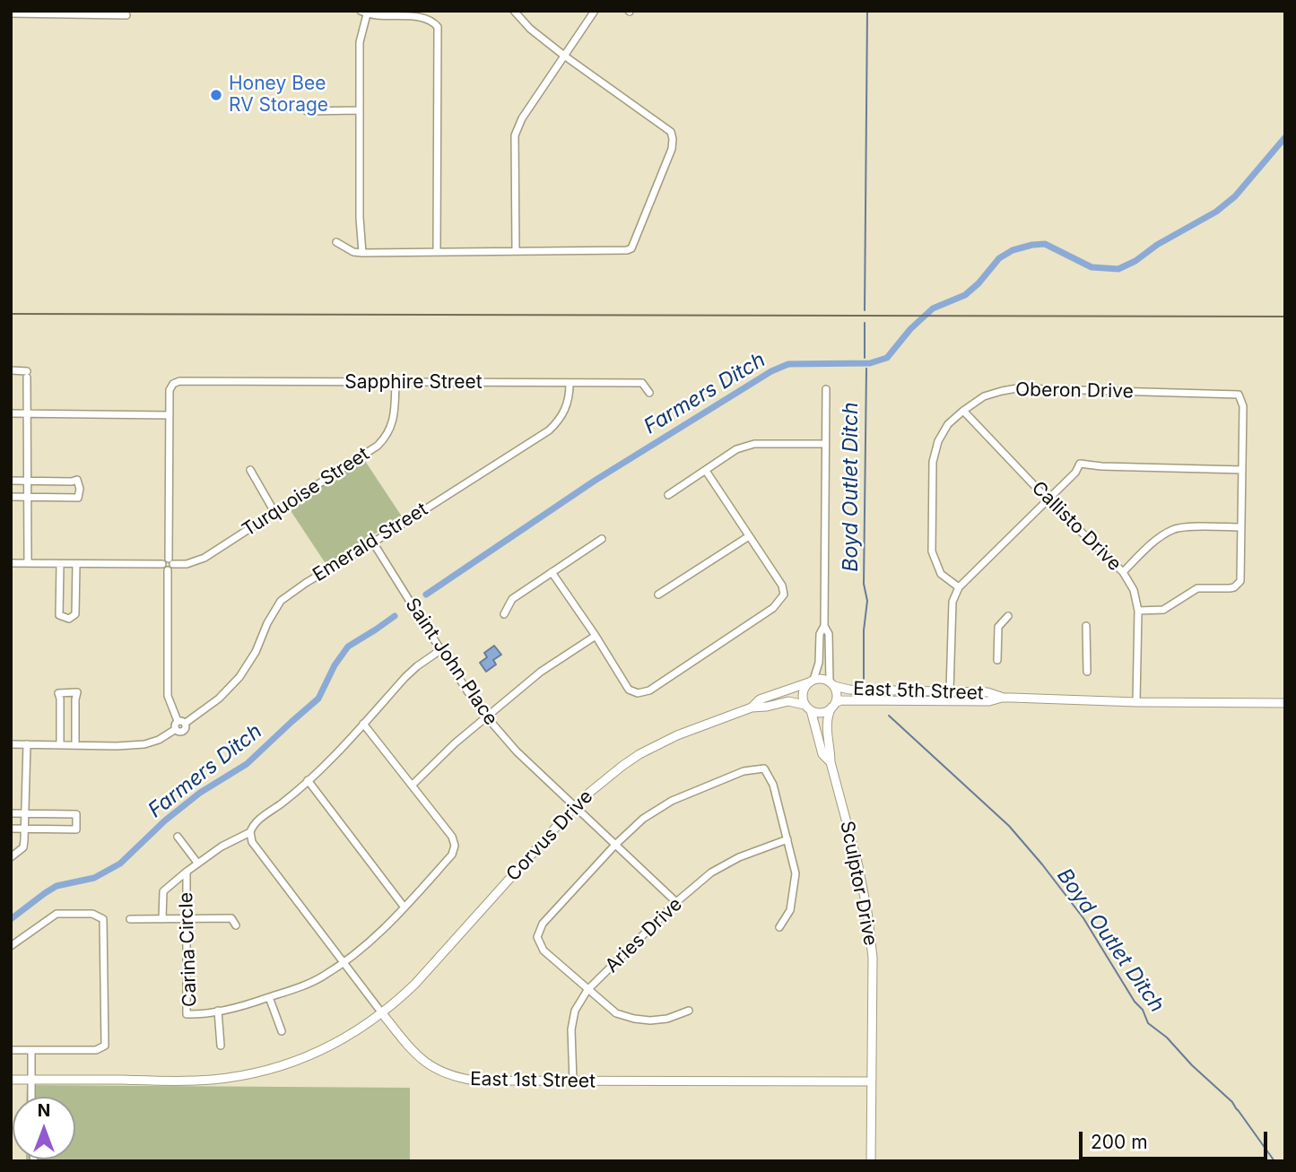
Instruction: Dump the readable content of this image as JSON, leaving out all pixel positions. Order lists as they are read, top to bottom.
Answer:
{
  "streets": {
    "street": [
      "Sapphire Street",
      "Oberon Drive",
      "Turquoise Street",
      "Callisto Drive",
      "Emerald Street",
      "Saint John Place",
      "East 5th Street",
      "Corvus Drive",
      "Sculptor Drive",
      "Aries Drive",
      "Carina Circle",
      "East 1st Street"
    ]
  },
  "crossings": [
    ["Sapphire Street", "Turquoise Street"],
    ["Sapphire Street", "Emerald Street"],
    ["Oberon Drive", "Callisto Drive"],
    ["Callisto Drive", "East 5th Street"],
    ["Emerald Street", "Saint John Place"],
    ["Saint John Place", "Corvus Drive"],
    ["Saint John Place", "Aries Drive"],
    ["Saint John Place", "Carina Circle"],
    ["East 5th Street", "Corvus Drive"],
    ["East 5th Street", "Sculptor Drive"],
    ["Corvus Drive", "Sculptor Drive"],
    ["Corvus Drive", "East 1st Street"],
    ["Sculptor Drive", "East 1st Street"],
    ["Aries Drive", "East 1st Street"]
  ],
  "water": ["Farmers Ditch", "Boyd Outlet Ditch"],
  "places": ["Honey Bee RV Storage"],
  "scale_bar": "200 m",
  "north": "top"
}
